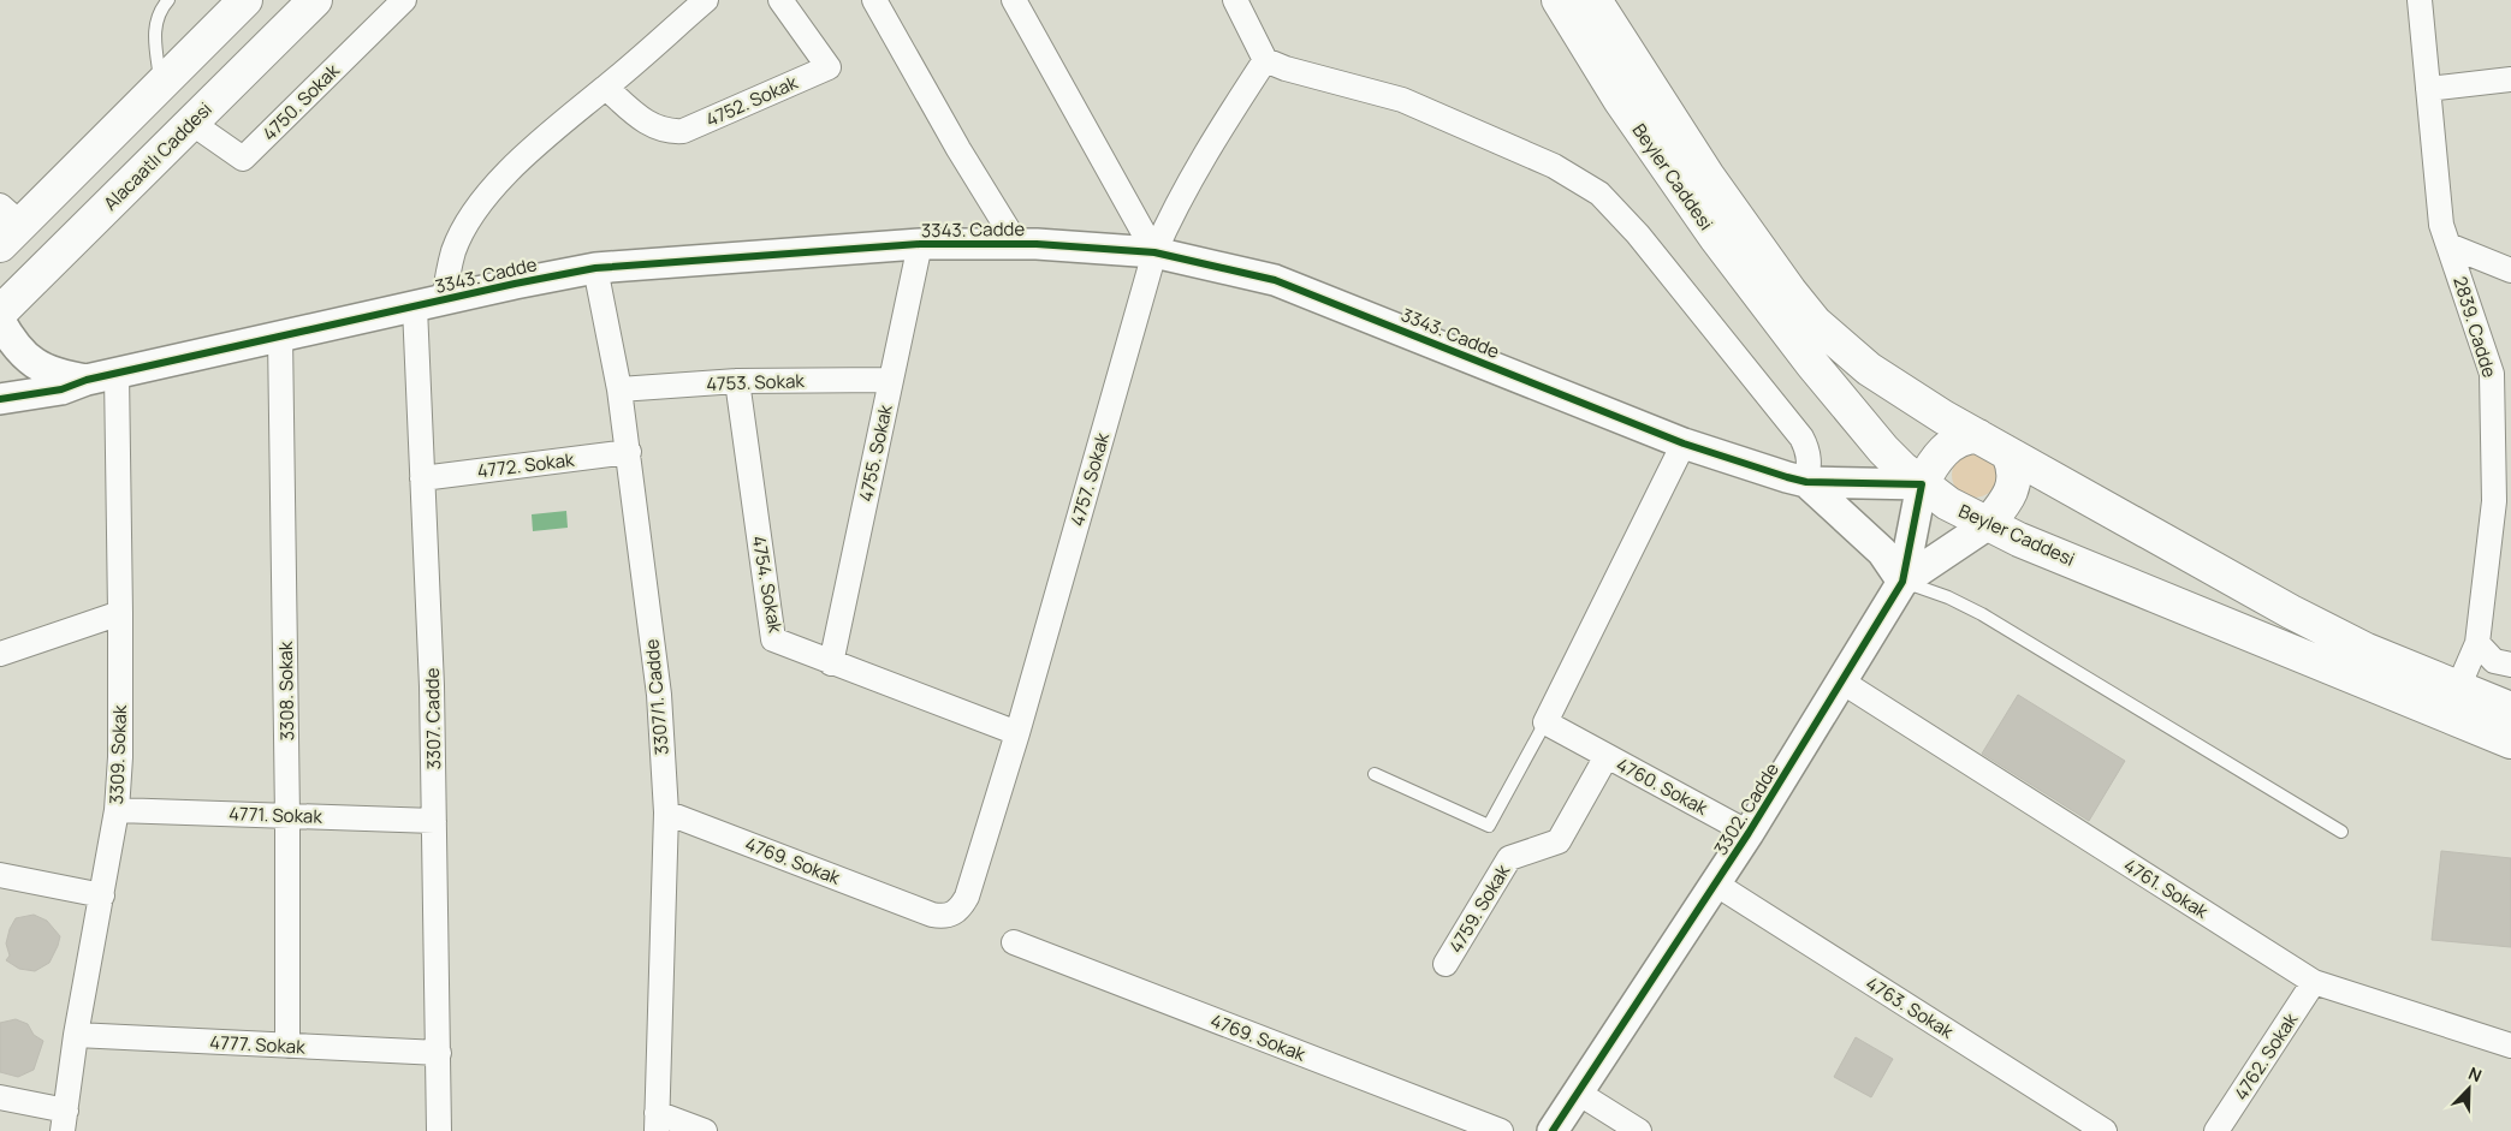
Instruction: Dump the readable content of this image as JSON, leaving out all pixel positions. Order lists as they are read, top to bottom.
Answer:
{
  "streets": {
    "main road": ["Alacaatlı Caddesi", "Beyler Caddesi"],
    "street": [
      "4752. Sokak",
      "4750. Sokak",
      "3343. Cadde",
      "2839. Cadde",
      "4753. Sokak",
      "4755. Sokak",
      "4772. Sokak",
      "4757. Sokak",
      "4754. Sokak",
      "3308. Sokak",
      "3307/1. Cadde",
      "3307. Cadde",
      "3309. Sokak",
      "4760. Sokak",
      "3302. Cadde",
      "4771. Sokak",
      "4769. Sokak",
      "4761. Sokak",
      "4759. Sokak",
      "4763. Sokak",
      "4777. Sokak",
      "4762. Sokak"
    ]
  },
  "crossings": [
    ["4752. Sokak", "3307. Cadde"],
    ["4750. Sokak", "Alacaatlı Caddesi"],
    ["Beyler Caddesi", "3343. Cadde"],
    ["Beyler Caddesi", "2839. Cadde"],
    ["Beyler Caddesi", "3302. Cadde"],
    ["3343. Cadde", "4755. Sokak"],
    ["3343. Cadde", "4757. Sokak"],
    ["3343. Cadde", "3308. Sokak"],
    ["3343. Cadde", "3307/1. Cadde"],
    ["3343. Cadde", "3307. Cadde"],
    ["3343. Cadde", "3309. Sokak"],
    ["3343. Cadde", "3302. Cadde"],
    ["4753. Sokak", "4755. Sokak"],
    ["4753. Sokak", "4754. Sokak"],
    ["4753. Sokak", "3307/1. Cadde"],
    ["4755. Sokak", "4754. Sokak"],
    ["4772. Sokak", "3307/1. Cadde"],
    ["4772. Sokak", "3307. Cadde"],
    ["4757. Sokak", "4754. Sokak"],
    ["4757. Sokak", "4769. Sokak"],
    ["3308. Sokak", "4771. Sokak"],
    ["3308. Sokak", "4777. Sokak"],
    ["3307/1. Cadde", "4769. Sokak"],
    ["3307. Cadde", "4771. Sokak"],
    ["3307. Cadde", "4777. Sokak"],
    ["3309. Sokak", "4771. Sokak"],
    ["3309. Sokak", "4777. Sokak"],
    ["4760. Sokak", "3302. Cadde"],
    ["4760. Sokak", "4759. Sokak"],
    ["3302. Cadde", "4761. Sokak"],
    ["3302. Cadde", "4763. Sokak"],
    ["4761. Sokak", "4762. Sokak"]
  ],
  "north": "top right"
}
